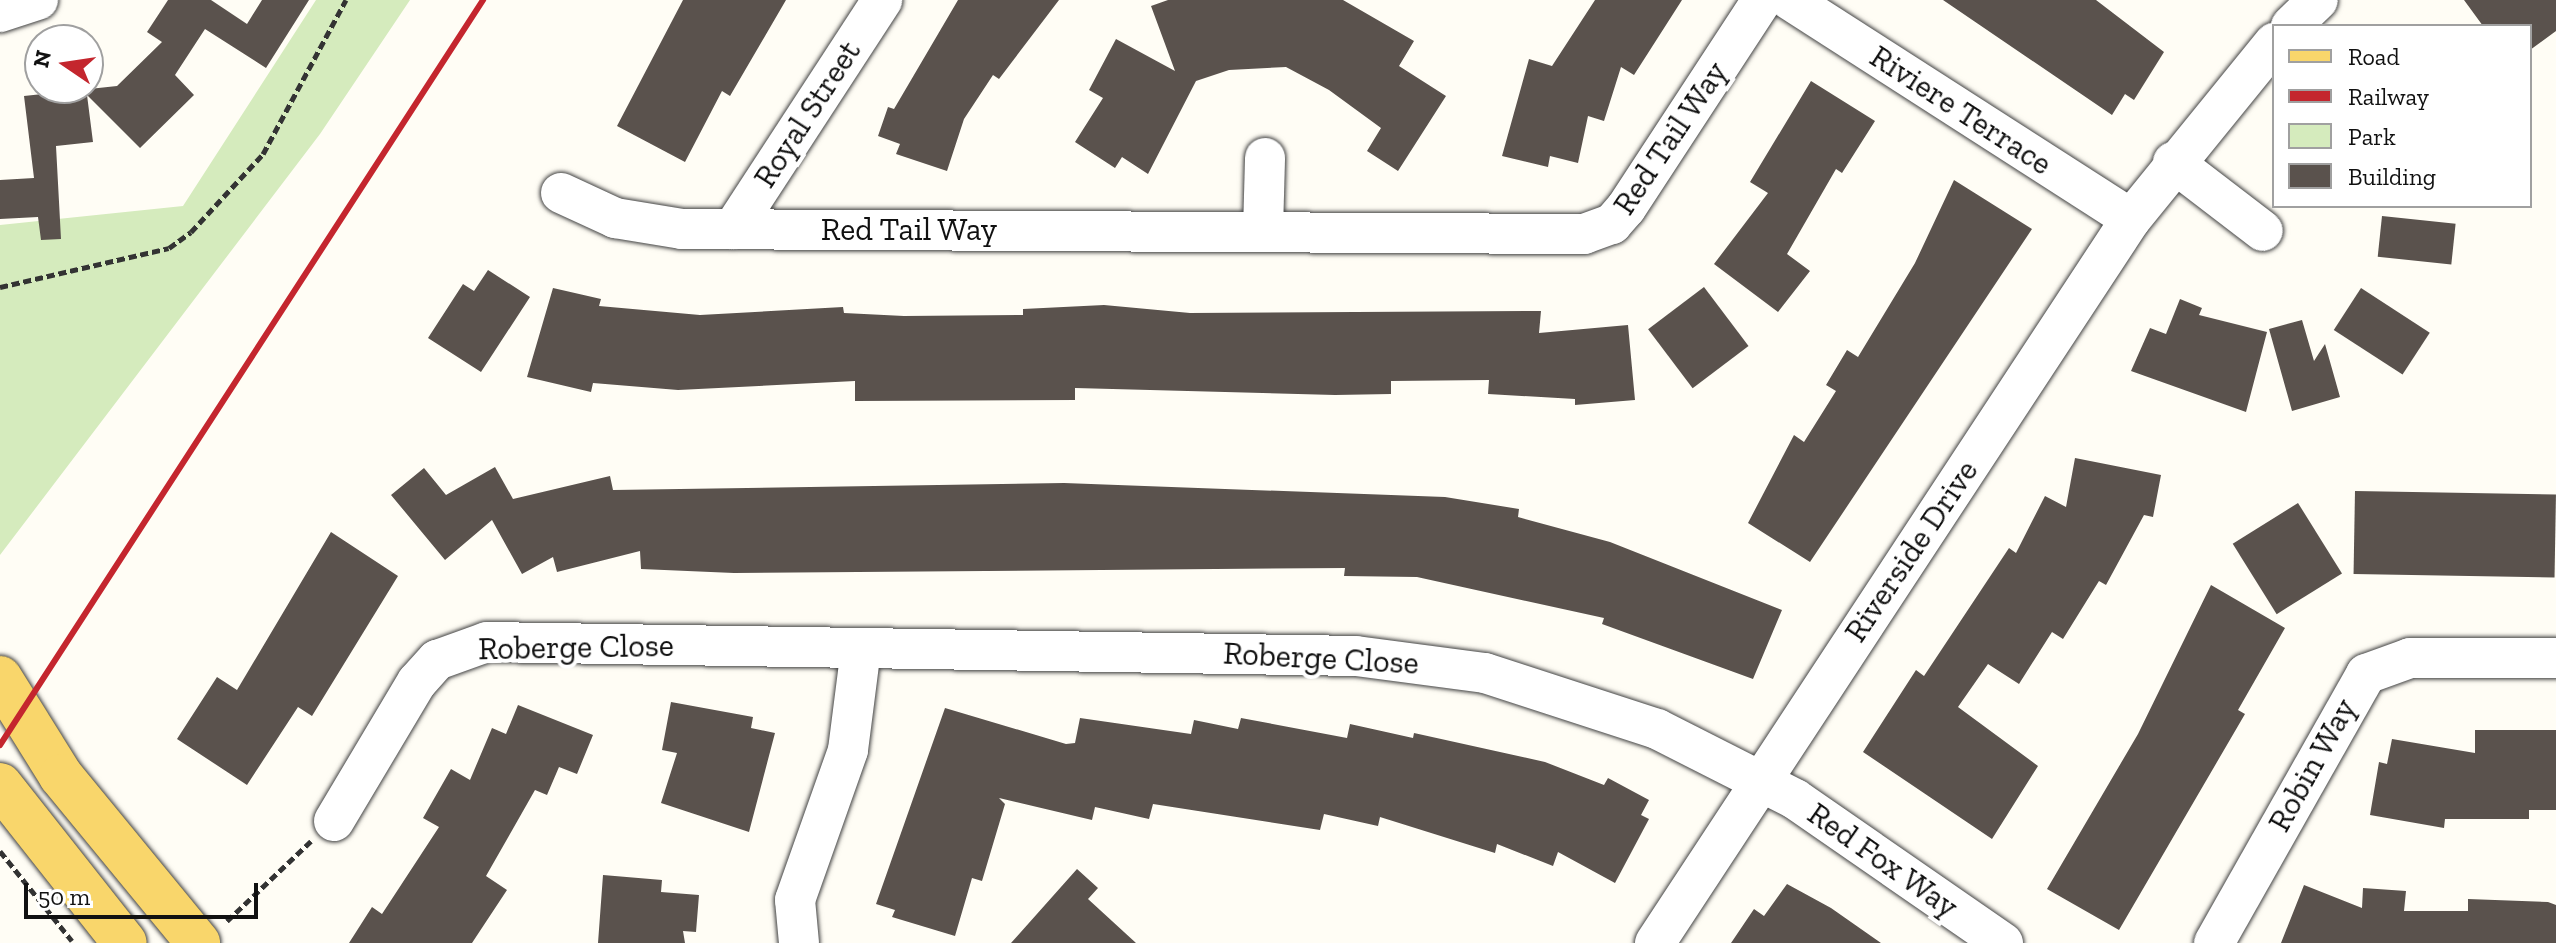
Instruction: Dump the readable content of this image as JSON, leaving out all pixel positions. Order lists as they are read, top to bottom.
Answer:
{
  "streets": {
    "street": [
      "Riviere Terrace",
      "Royal Street",
      "Red Tail Way",
      "Riverside Drive",
      "Roberge Close",
      "Robin Way",
      "Red Fox Way"
    ]
  },
  "crossings": [
    ["Riviere Terrace", "Riverside Drive"],
    ["Royal Street", "Red Tail Way"],
    ["Riverside Drive", "Roberge Close"],
    ["Riverside Drive", "Red Fox Way"],
    ["Roberge Close", "Red Fox Way"]
  ],
  "legend": [
    "Road",
    "Railway",
    "Park",
    "Building"
  ],
  "scale_bar": "50 m",
  "north": "left"
}
